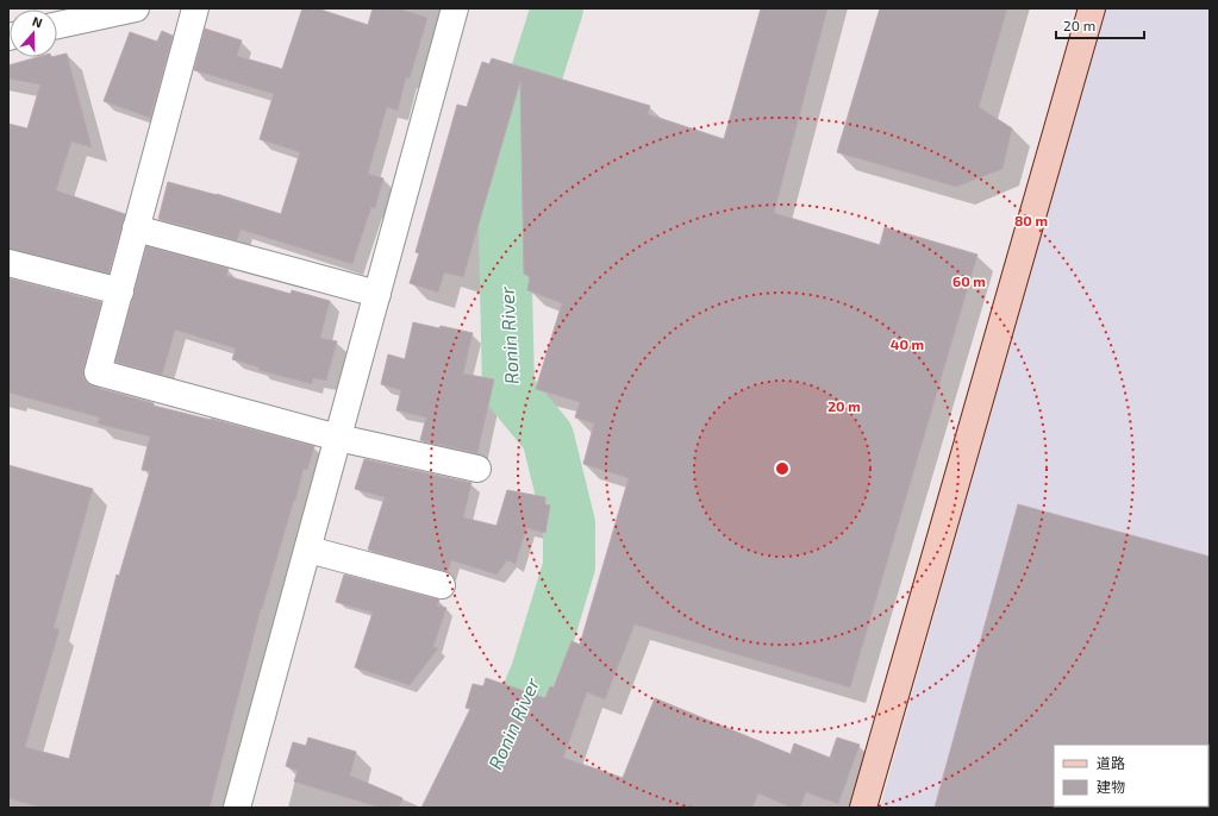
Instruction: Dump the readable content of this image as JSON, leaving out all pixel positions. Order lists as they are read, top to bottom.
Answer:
{
  "water": ["Ronin River"],
  "legend": ["道路", "建物"],
  "scale_bar": "20 m",
  "north": "top",
  "rings": [
    "80 m",
    "60 m",
    "40 m",
    "20 m"
  ]
}
